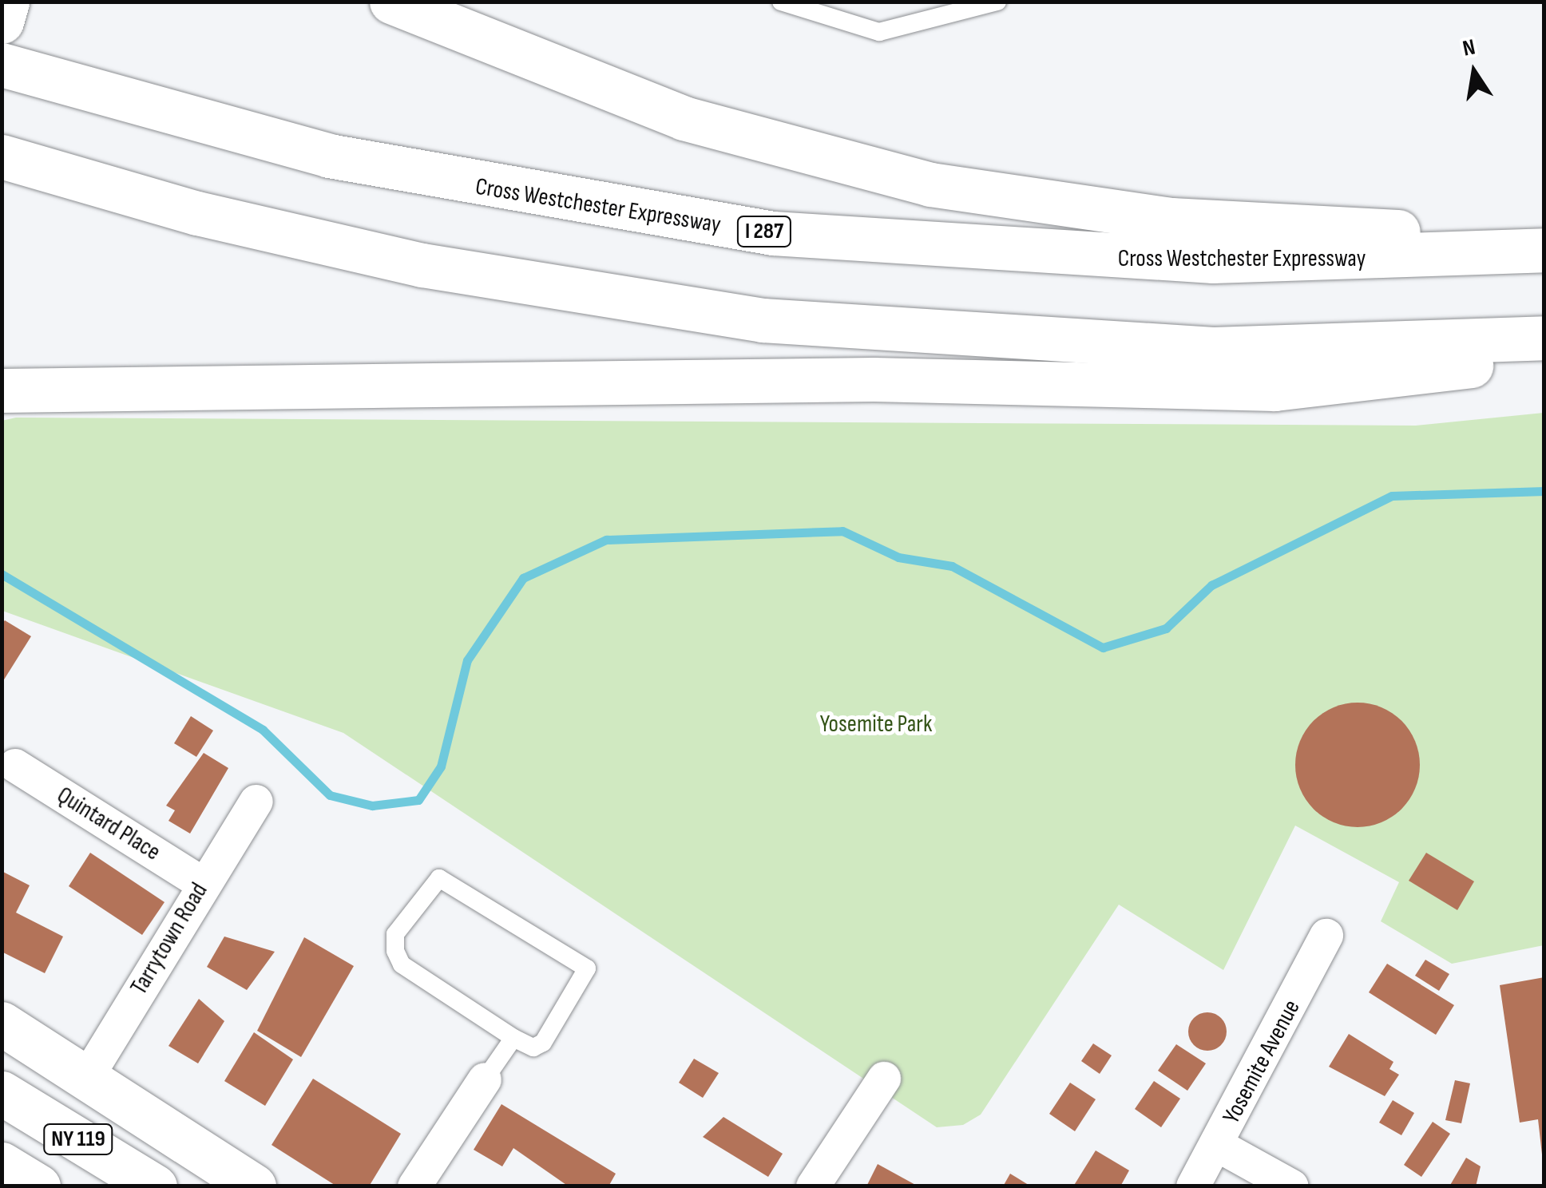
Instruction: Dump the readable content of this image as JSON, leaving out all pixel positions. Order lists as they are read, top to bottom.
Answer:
{
  "streets": {
    "main road": ["Cross Westchester Expressway", "I 287", "NY 119"],
    "street": ["Quintard Place", "Tarrytown Road", "Yosemite Avenue"]
  },
  "crossings": [
    ["Quintard Place", "Tarrytown Road"]
  ],
  "parks": ["Yosemite Park"],
  "north": "top"
}
